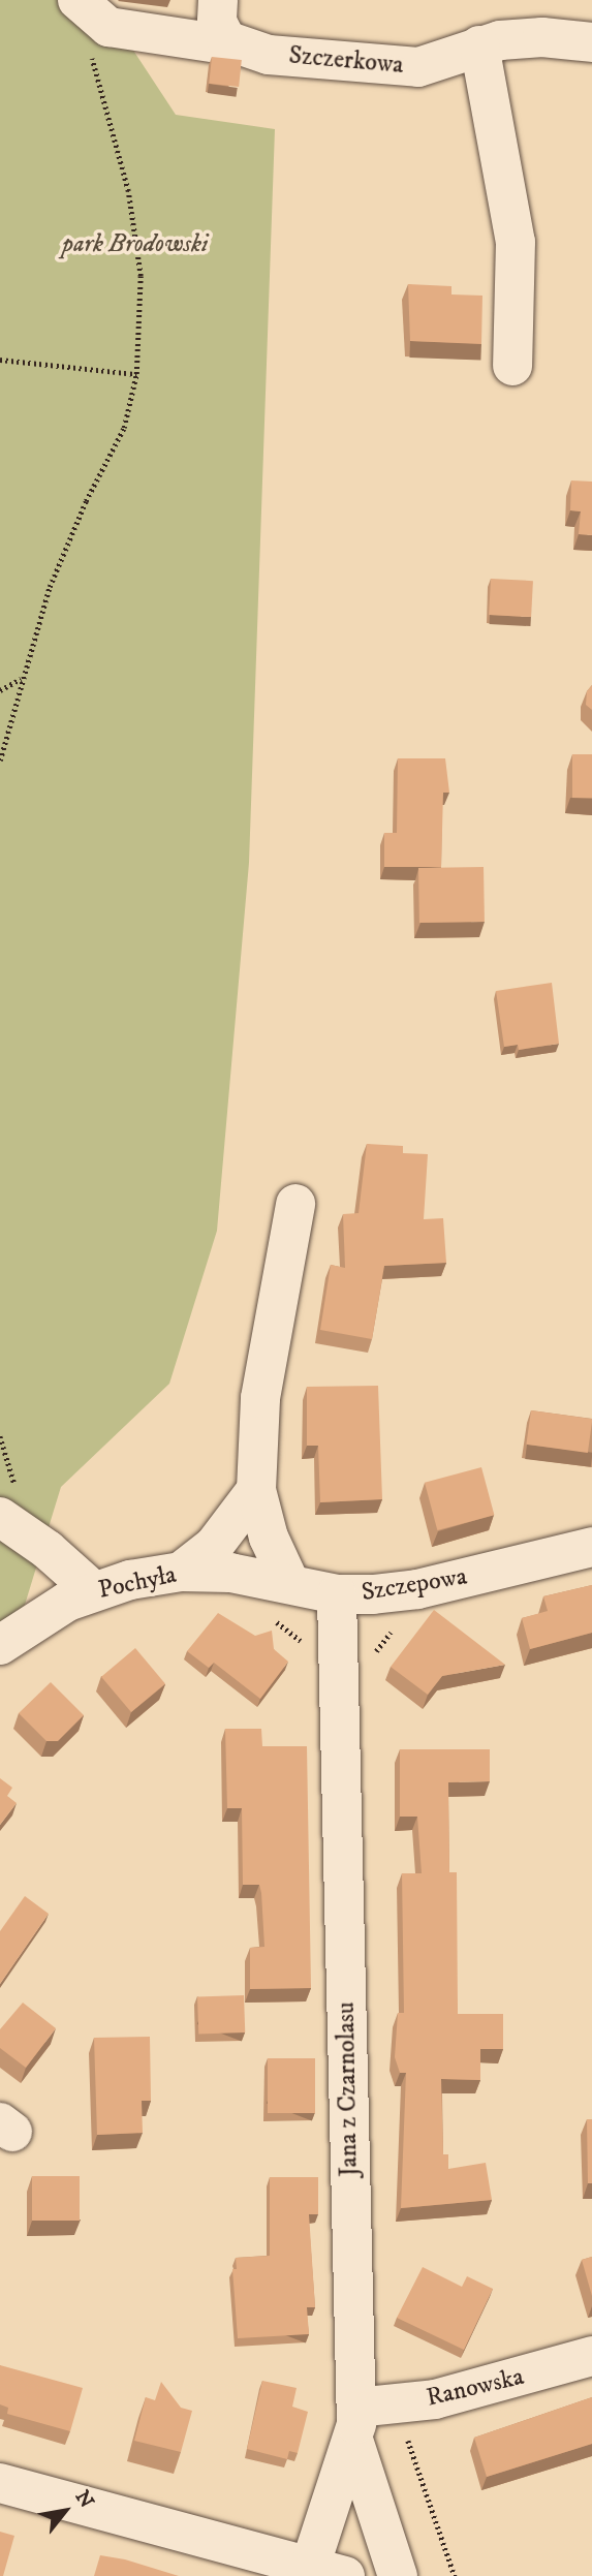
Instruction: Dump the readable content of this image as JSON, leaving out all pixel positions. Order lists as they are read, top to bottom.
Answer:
{
  "streets": {
    "street": [
      "Szczerkowa",
      "Pochyła",
      "Szczepowa",
      "Jana z Czarnolasu",
      "Ranowska"
    ]
  },
  "crossings": [
    ["Pochyła", "Szczepowa"],
    ["Szczepowa", "Jana z Czarnolasu"],
    ["Jana z Czarnolasu", "Ranowska"]
  ],
  "parks": ["park Brodowski"],
  "north": "top right"
}
